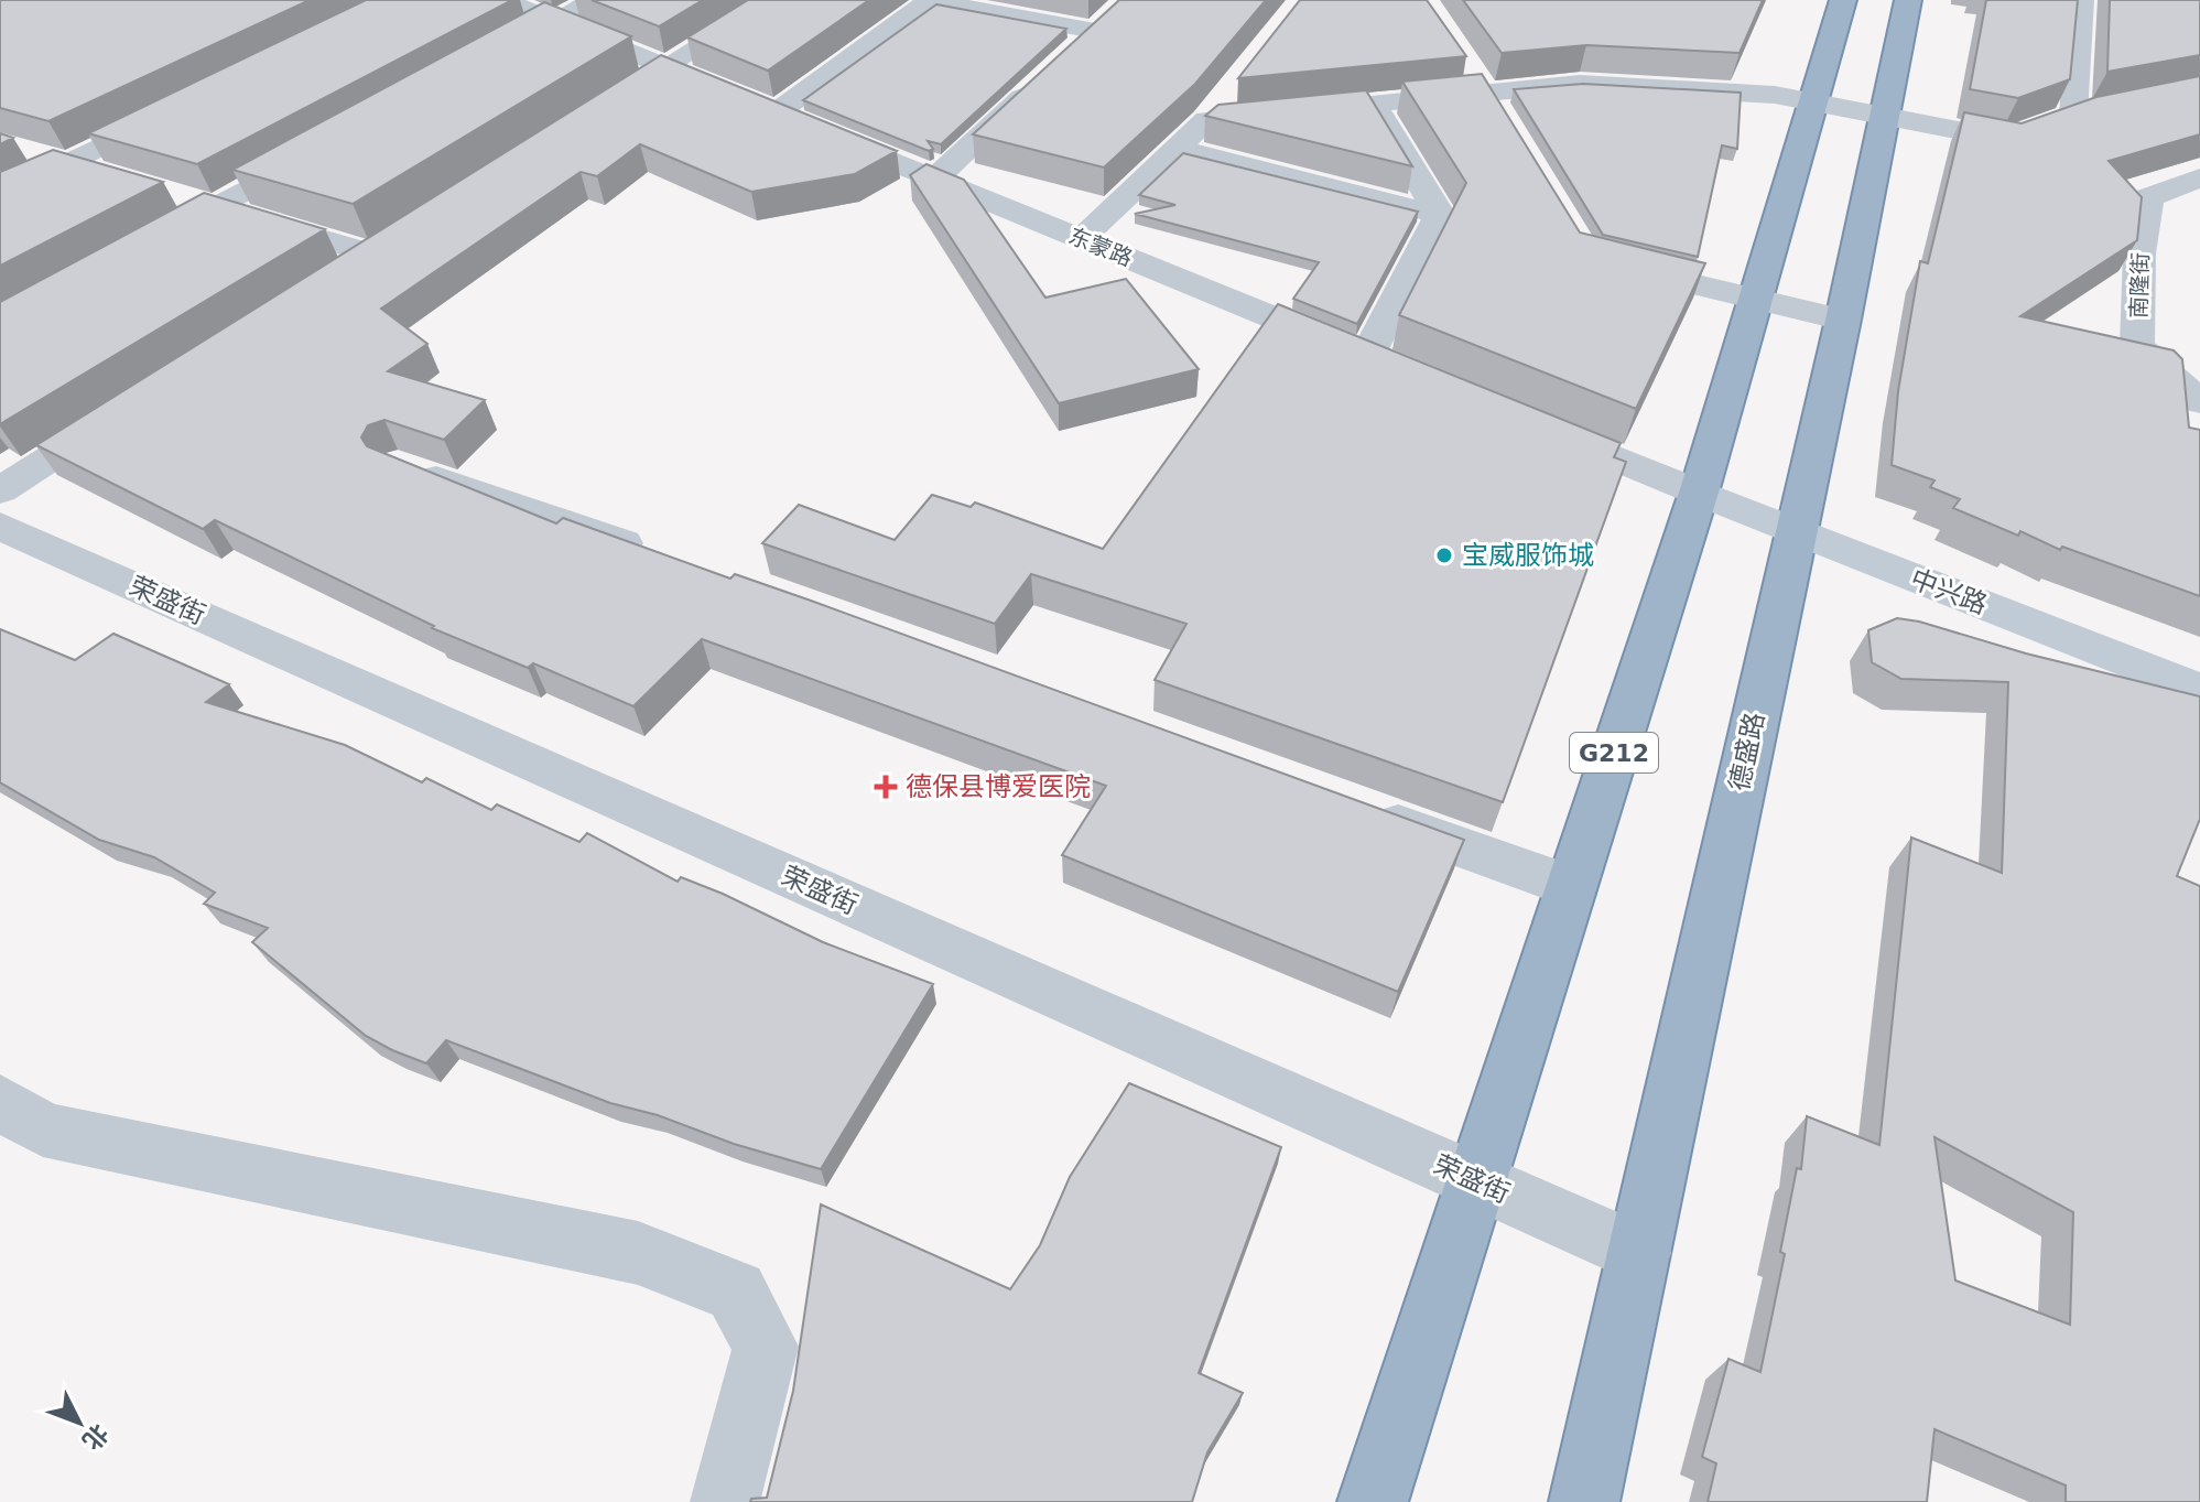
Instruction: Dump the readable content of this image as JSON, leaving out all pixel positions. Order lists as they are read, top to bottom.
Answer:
{
  "streets": {
    "highway": ["德盛路", "G212"],
    "main road": ["中兴路"],
    "street": ["东蒙路", "南隆街", "荣盛街"]
  },
  "crossings": [
    ["中兴路", "德盛路"],
    ["中兴路", "G212"],
    ["荣盛街", "德盛路"],
    ["荣盛街", "G212"]
  ],
  "places": {
    "other": ["宝威服饰城"],
    "health": ["德保县博爱医院"]
  },
  "north": "bottom right"
}
